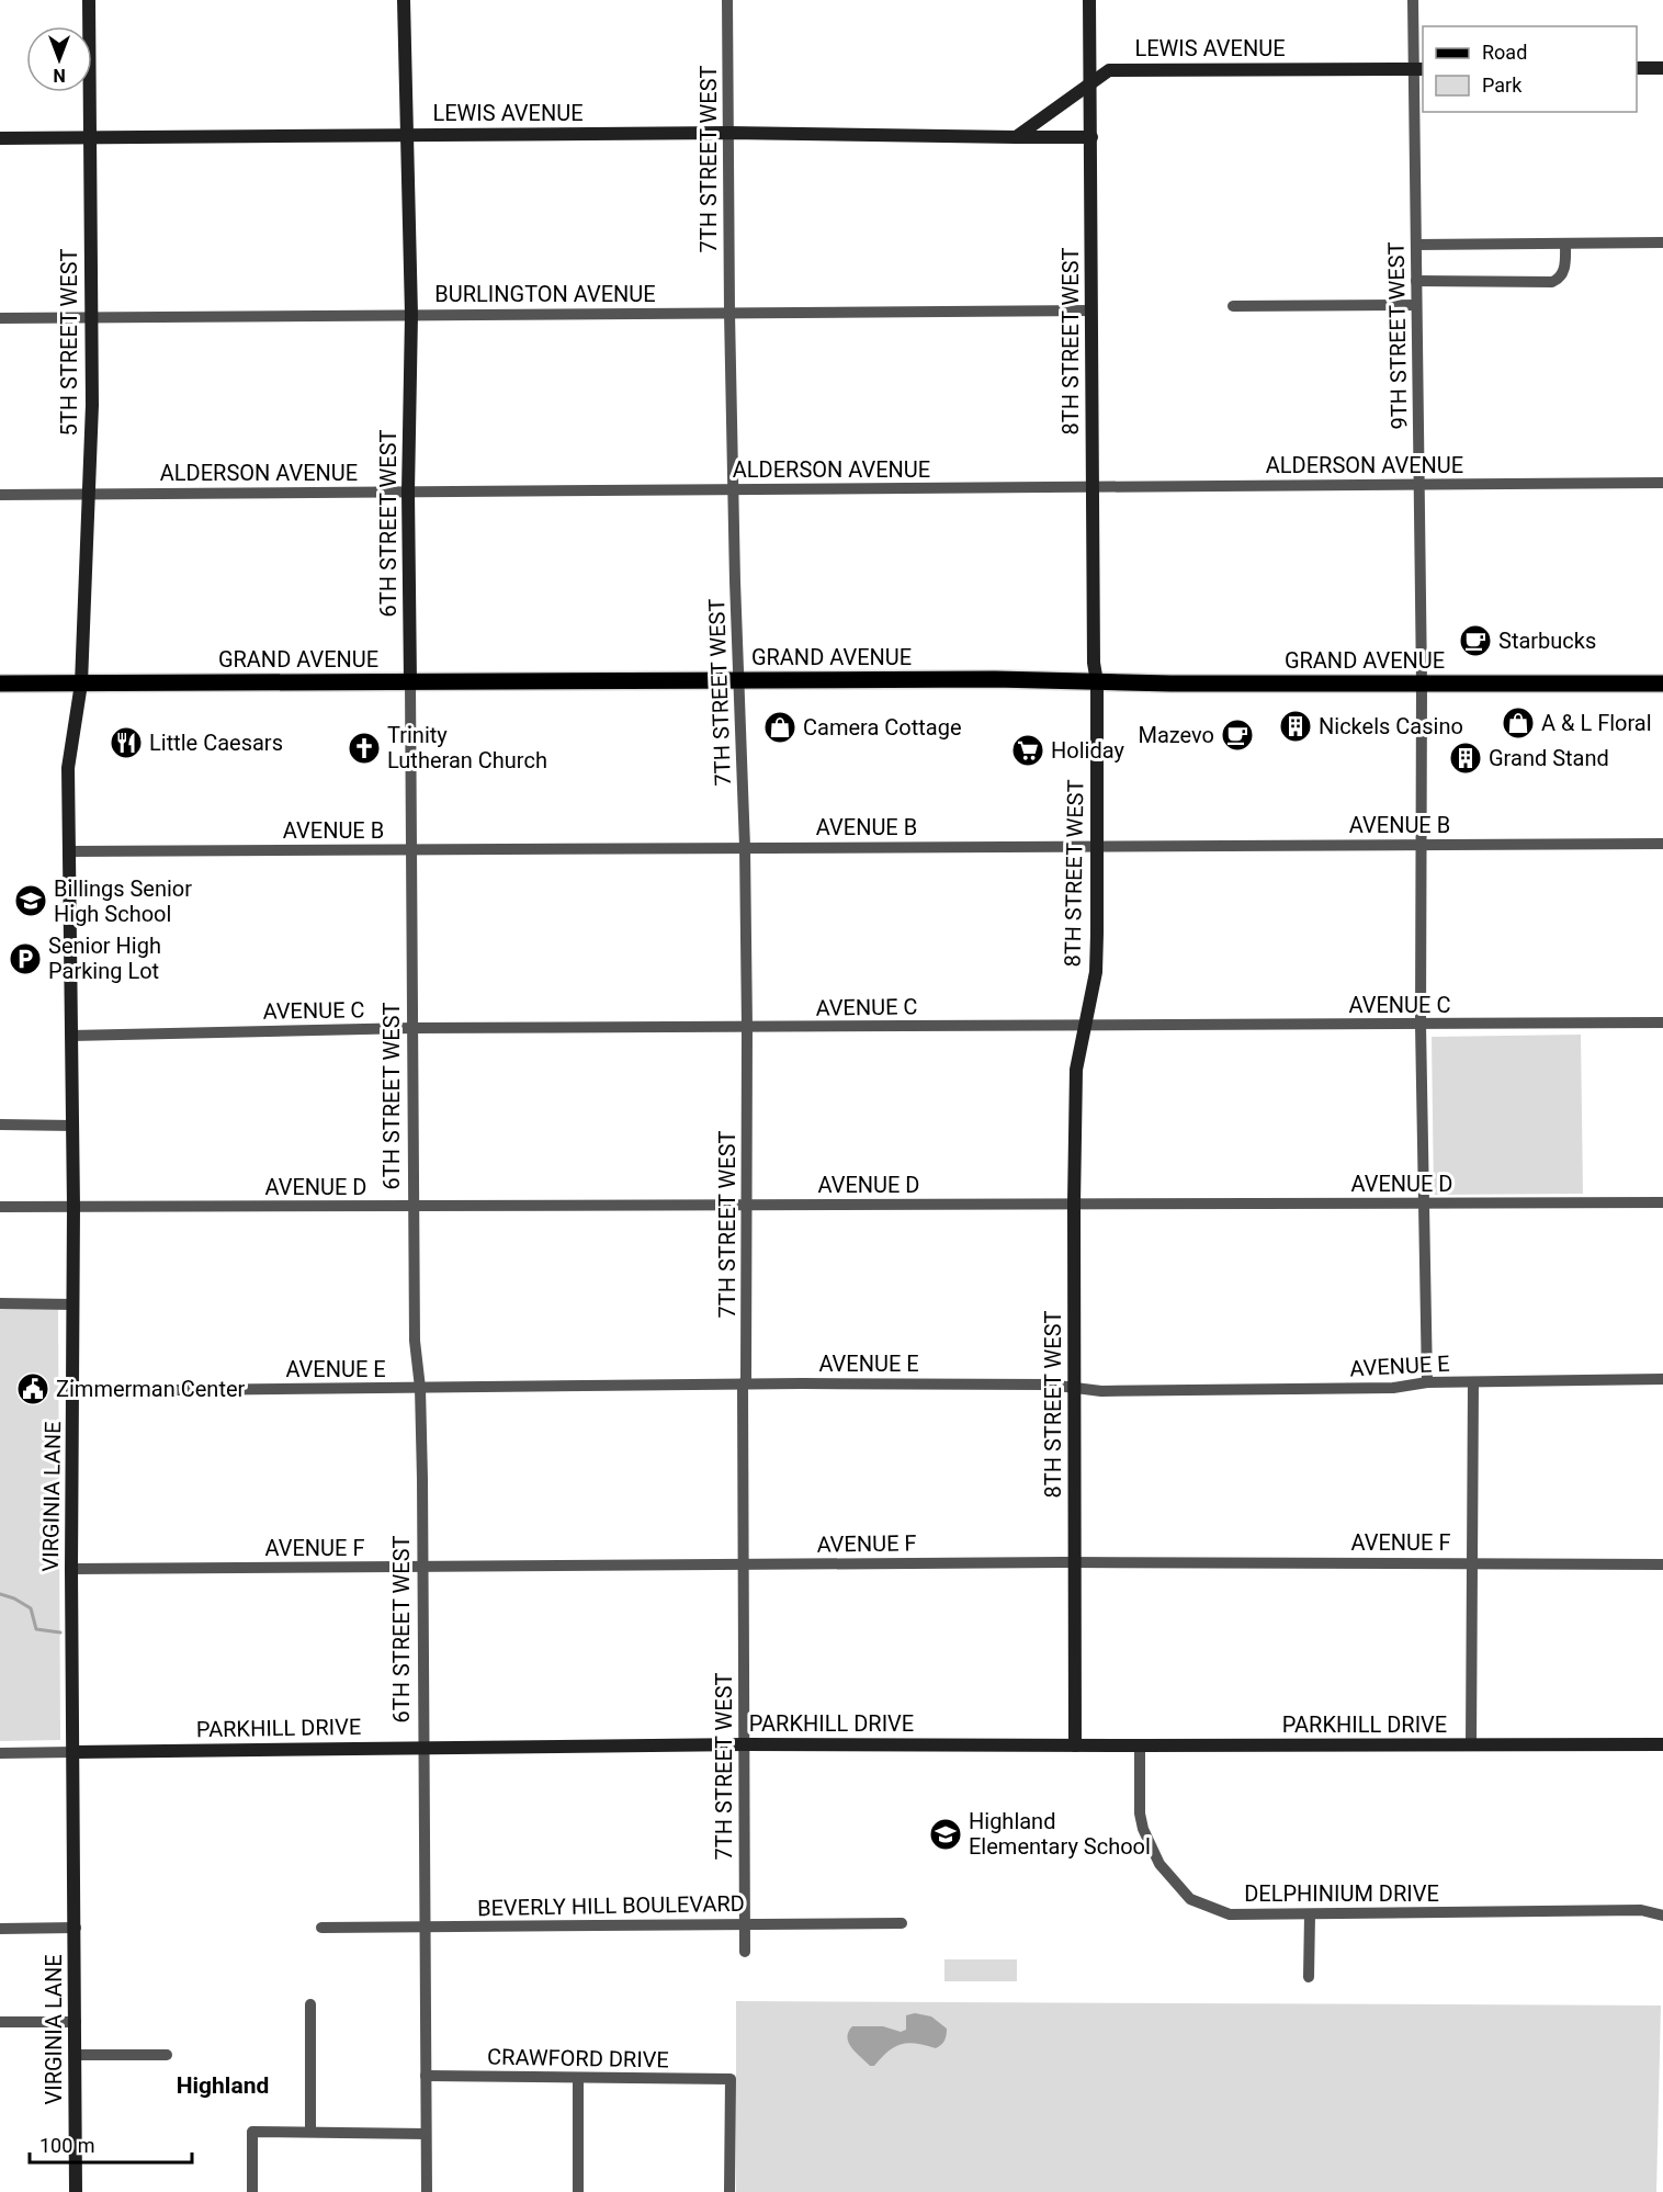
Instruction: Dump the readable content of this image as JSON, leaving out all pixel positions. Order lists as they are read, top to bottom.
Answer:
{
  "streets": {
    "main road": ["GRAND AVENUE"],
    "street": [
      "LEWIS AVENUE",
      "7TH STREET WEST",
      "BURLINGTON AVENUE",
      "9TH STREET WEST",
      "8TH STREET WEST",
      "5TH STREET WEST",
      "ALDERSON AVENUE",
      "6TH STREET WEST",
      "AVENUE B",
      "AVENUE C",
      "AVENUE D",
      "AVENUE E",
      "VIRGINIA LANE",
      "AVENUE F",
      "PARKHILL DRIVE",
      "DELPHINIUM DRIVE",
      "BEVERLY HILL BOULEVARD",
      "CRAWFORD DRIVE"
    ]
  },
  "crossings": [
    ["LEWIS AVENUE", "7TH STREET WEST"],
    ["LEWIS AVENUE", "9TH STREET WEST"],
    ["LEWIS AVENUE", "8TH STREET WEST"],
    ["LEWIS AVENUE", "5TH STREET WEST"],
    ["LEWIS AVENUE", "6TH STREET WEST"],
    ["7TH STREET WEST", "BURLINGTON AVENUE"],
    ["7TH STREET WEST", "ALDERSON AVENUE"],
    ["7TH STREET WEST", "GRAND AVENUE"],
    ["7TH STREET WEST", "AVENUE B"],
    ["7TH STREET WEST", "AVENUE C"],
    ["7TH STREET WEST", "AVENUE D"],
    ["7TH STREET WEST", "AVENUE E"],
    ["7TH STREET WEST", "AVENUE F"],
    ["7TH STREET WEST", "PARKHILL DRIVE"],
    ["7TH STREET WEST", "BEVERLY HILL BOULEVARD"],
    ["BURLINGTON AVENUE", "8TH STREET WEST"],
    ["BURLINGTON AVENUE", "5TH STREET WEST"],
    ["BURLINGTON AVENUE", "6TH STREET WEST"],
    ["9TH STREET WEST", "ALDERSON AVENUE"],
    ["9TH STREET WEST", "GRAND AVENUE"],
    ["9TH STREET WEST", "AVENUE B"],
    ["9TH STREET WEST", "AVENUE C"],
    ["9TH STREET WEST", "AVENUE D"],
    ["9TH STREET WEST", "AVENUE E"],
    ["8TH STREET WEST", "ALDERSON AVENUE"],
    ["8TH STREET WEST", "GRAND AVENUE"],
    ["8TH STREET WEST", "AVENUE B"],
    ["8TH STREET WEST", "AVENUE C"],
    ["8TH STREET WEST", "AVENUE D"],
    ["8TH STREET WEST", "AVENUE E"],
    ["8TH STREET WEST", "AVENUE F"],
    ["8TH STREET WEST", "PARKHILL DRIVE"],
    ["5TH STREET WEST", "ALDERSON AVENUE"],
    ["5TH STREET WEST", "GRAND AVENUE"],
    ["5TH STREET WEST", "VIRGINIA LANE"],
    ["ALDERSON AVENUE", "6TH STREET WEST"],
    ["6TH STREET WEST", "GRAND AVENUE"],
    ["6TH STREET WEST", "AVENUE B"],
    ["6TH STREET WEST", "AVENUE C"],
    ["6TH STREET WEST", "AVENUE D"],
    ["6TH STREET WEST", "AVENUE E"],
    ["6TH STREET WEST", "AVENUE F"],
    ["6TH STREET WEST", "PARKHILL DRIVE"],
    ["6TH STREET WEST", "BEVERLY HILL BOULEVARD"],
    ["6TH STREET WEST", "CRAWFORD DRIVE"],
    ["GRAND AVENUE", "VIRGINIA LANE"],
    ["AVENUE B", "VIRGINIA LANE"],
    ["AVENUE C", "VIRGINIA LANE"],
    ["AVENUE D", "VIRGINIA LANE"],
    ["AVENUE E", "VIRGINIA LANE"],
    ["VIRGINIA LANE", "AVENUE F"],
    ["VIRGINIA LANE", "PARKHILL DRIVE"],
    ["PARKHILL DRIVE", "DELPHINIUM DRIVE"]
  ],
  "districts": ["Highland"],
  "places": {
    "cafe": ["Starbucks", "Mazevo"],
    "shop": ["A & L Floral", "Camera Cottage"],
    "building": ["Nickels Casino", "Grand Stand"],
    "restaurant": ["Little Caesars"],
    "church": ["Trinity Lutheran Church"],
    "supermarket": ["Holiday"],
    "school or university": ["Billings Senior High School", "Highland Elementary School"],
    "parking": ["Senior High Parking Lot"],
    "public building": ["Zimmerman Center"]
  },
  "legend": ["Road", "Park"],
  "scale_bar": "100 m",
  "north": "bottom"
}
